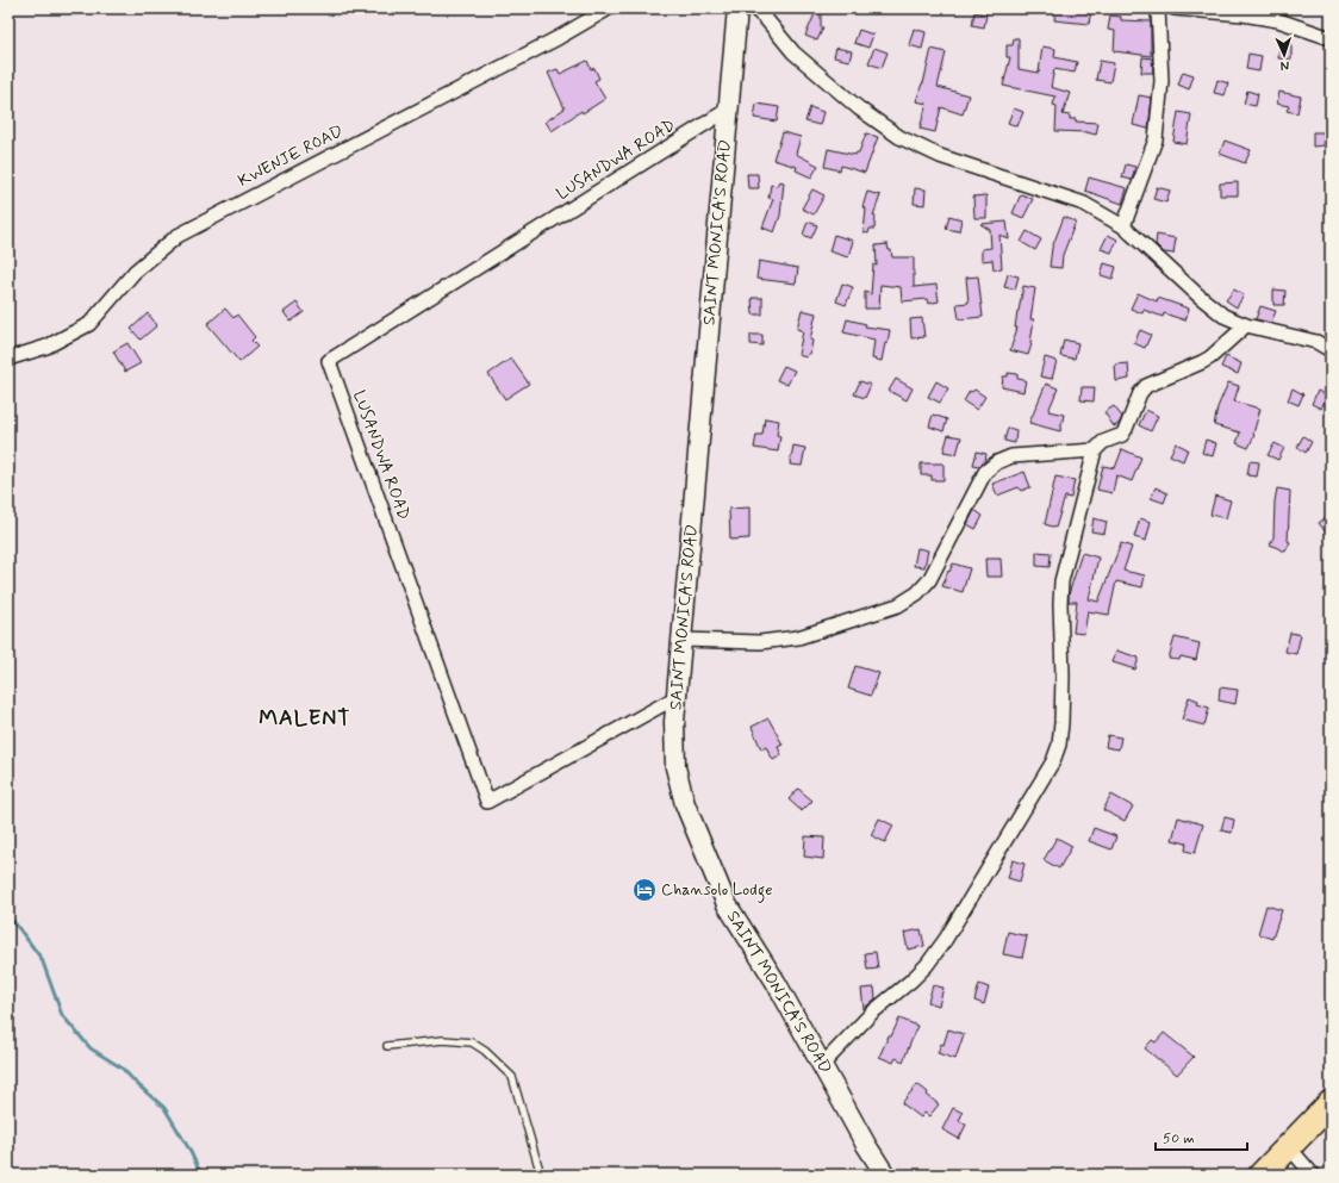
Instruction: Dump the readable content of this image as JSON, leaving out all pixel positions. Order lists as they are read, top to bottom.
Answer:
{
  "streets": {
    "street": ["KWENJE ROAD", "LUSANDWA ROAD", "SAINT MONICA'S ROAD"]
  },
  "crossings": [
    ["LUSANDWA ROAD", "SAINT MONICA'S ROAD"]
  ],
  "districts": ["MALENT"],
  "places": {
    "hotel": ["Chansolo Lodge"]
  },
  "scale_bar": "50 m",
  "north": "bottom"
}
